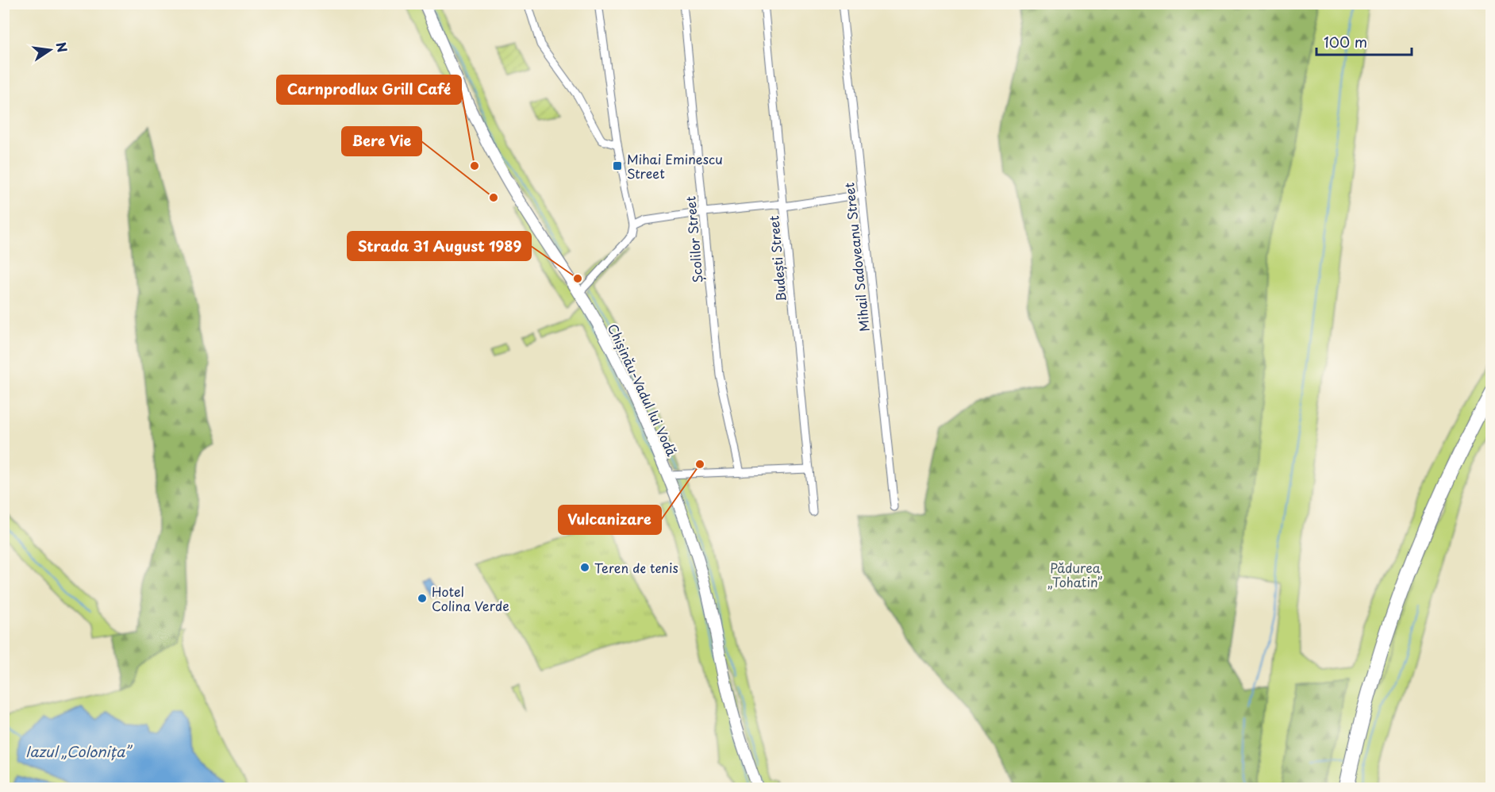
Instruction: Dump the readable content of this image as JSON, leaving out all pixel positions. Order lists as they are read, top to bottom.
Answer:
{
  "streets": {
    "main road": ["Chișinău-Vadul lui Vodă"],
    "street": ["Școlilor Street", "Mihail Sadoveanu Street", "Budești Street"]
  },
  "water": ["Iazul „Colonița”"],
  "parks": ["Pădurea „Tohatin”"],
  "places": {
    "other": [
      "Carnprodlux Grill Café",
      "Bere Vie",
      "Strada 31 August 1989",
      "Vulcanizare",
      "Teren de tenis",
      "Hotel Colina Verde"
    ],
    "transit": ["Mihai Eminescu Street"]
  },
  "scale_bar": "100 m",
  "north": "right"
}
